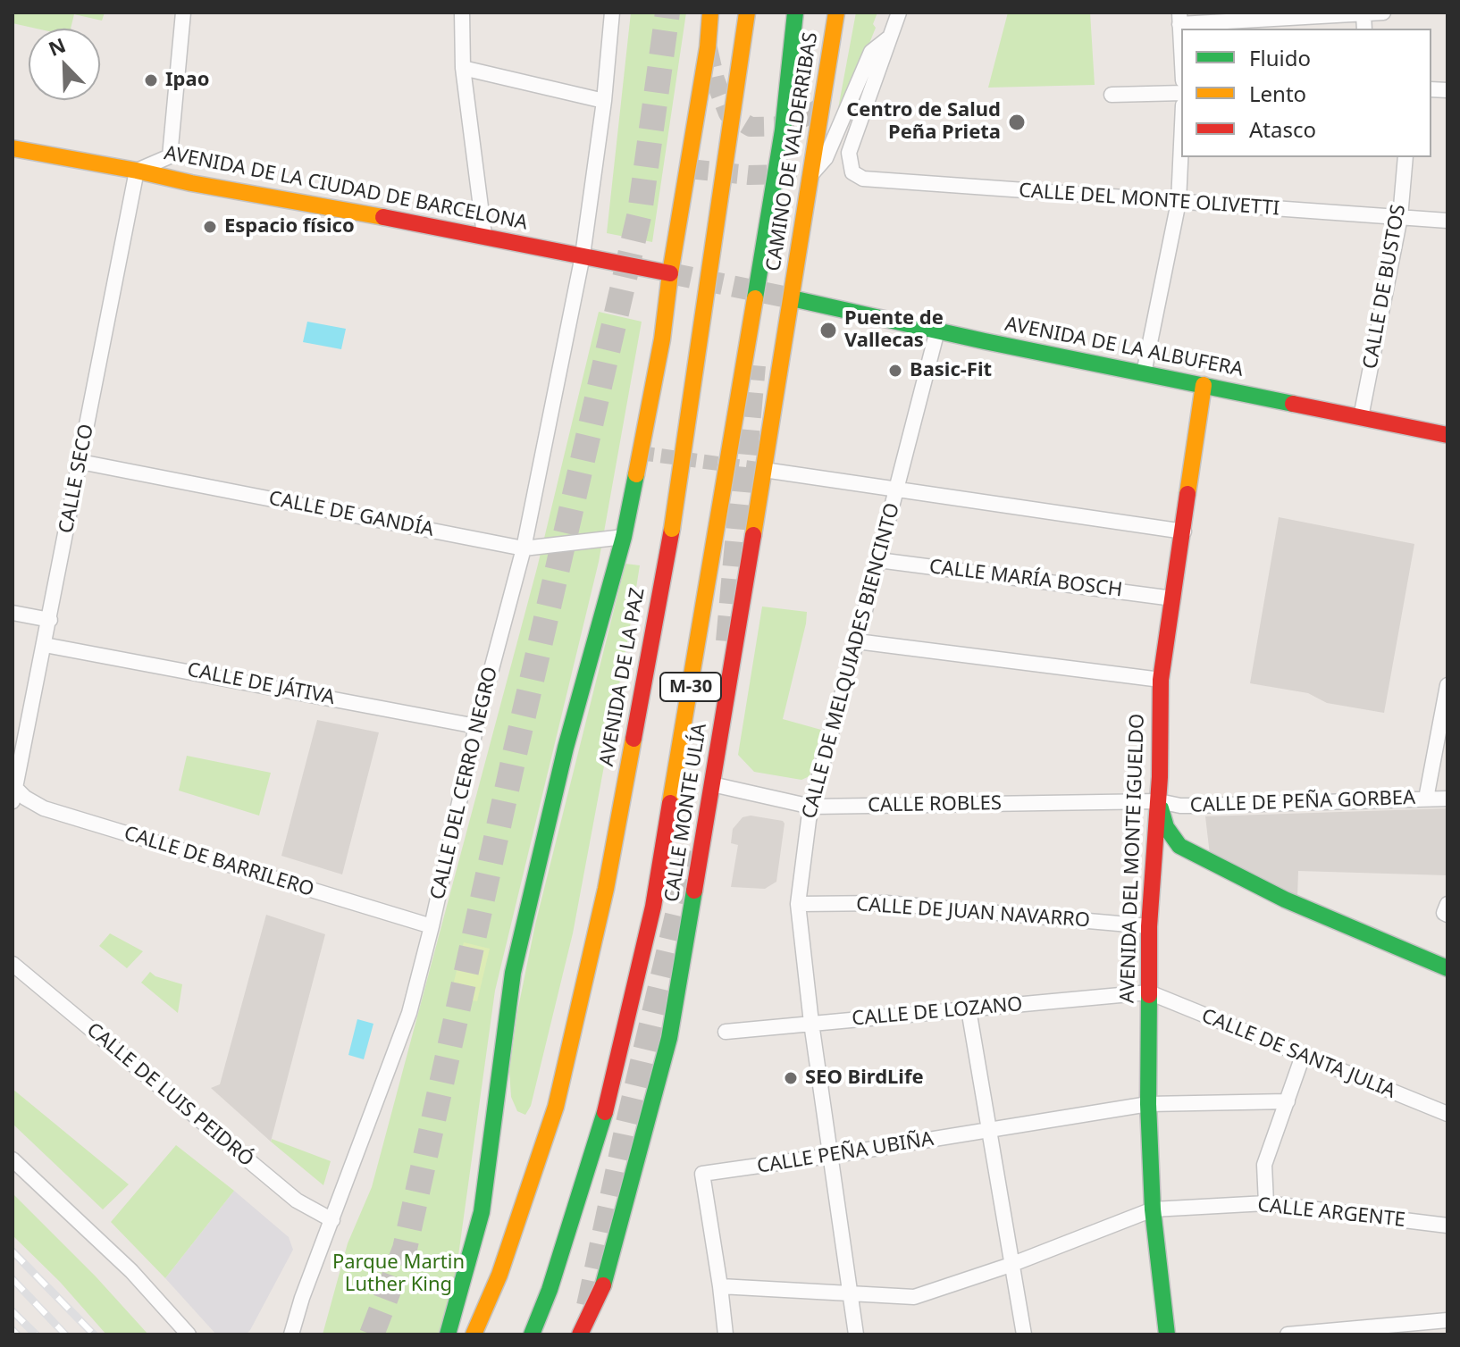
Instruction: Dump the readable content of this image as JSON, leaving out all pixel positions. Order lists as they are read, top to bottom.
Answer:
{
  "streets": {
    "main road": [
      "CAMINO DE VALDERRIBAS",
      "AVENIDA DE LA CIUDAD DE BARCELONA",
      "AVENIDA DE LA ALBUFERA",
      "AVENIDA DE LA PAZ",
      "M-30",
      "CALLE MONTE ULÍA",
      "AVENIDA DEL MONTE IGUELDO"
    ],
    "street": [
      "CALLE DEL MONTE OLIVETTI",
      "CALLE DE BUSTOS",
      "CALLE SECO",
      "CALLE DE GANDÍA",
      "CALLE MARÍA BOSCH",
      "CALLE DE MELQUIADES BIENCINTO",
      "CALLE DE JÁTIVA",
      "CALLE DEL CERRO NEGRO",
      "CALLE DE PEÑA GORBEA",
      "CALLE ROBLES",
      "CALLE DE BARRILERO",
      "CALLE DE JUAN NAVARRO",
      "CALLE DE LOZANO",
      "CALLE DE SANTA JULIA",
      "CALLE DE LUIS PEIDRÓ",
      "CALLE PEÑA UBIÑA",
      "CALLE ARGENTE"
    ]
  },
  "crossings": [
    ["CAMINO DE VALDERRIBAS", "AVENIDA DE LA ALBUFERA"],
    ["CAMINO DE VALDERRIBAS", "CALLE MONTE ULÍA"],
    ["AVENIDA DE LA CIUDAD DE BARCELONA", "CALLE SECO"],
    ["AVENIDA DE LA CIUDAD DE BARCELONA", "AVENIDA DE LA PAZ"],
    ["AVENIDA DE LA CIUDAD DE BARCELONA", "CALLE DEL CERRO NEGRO"],
    ["CALLE DEL MONTE OLIVETTI", "CALLE DE BUSTOS"],
    ["CALLE DE BUSTOS", "AVENIDA DE LA ALBUFERA"],
    ["AVENIDA DE LA ALBUFERA", "CALLE DE MELQUIADES BIENCINTO"],
    ["AVENIDA DE LA ALBUFERA", "CALLE MONTE ULÍA"],
    ["AVENIDA DE LA ALBUFERA", "AVENIDA DEL MONTE IGUELDO"],
    ["CALLE SECO", "CALLE DE GANDÍA"],
    ["CALLE SECO", "CALLE DE JÁTIVA"],
    ["CALLE SECO", "CALLE DE BARRILERO"],
    ["CALLE DE GANDÍA", "AVENIDA DE LA PAZ"],
    ["CALLE DE GANDÍA", "CALLE DEL CERRO NEGRO"],
    ["CALLE MARÍA BOSCH", "CALLE DE MELQUIADES BIENCINTO"],
    ["CALLE MARÍA BOSCH", "AVENIDA DEL MONTE IGUELDO"],
    ["CALLE DE MELQUIADES BIENCINTO", "CALLE ROBLES"],
    ["CALLE DE MELQUIADES BIENCINTO", "CALLE DE JUAN NAVARRO"],
    ["CALLE DE MELQUIADES BIENCINTO", "CALLE DE LOZANO"],
    ["CALLE DE MELQUIADES BIENCINTO", "CALLE PEÑA UBIÑA"],
    ["CALLE DE MELQUIADES BIENCINTO", "CALLE ARGENTE"],
    ["CALLE DE JÁTIVA", "CALLE DEL CERRO NEGRO"],
    ["CALLE DEL CERRO NEGRO", "CALLE DE BARRILERO"],
    ["CALLE DEL CERRO NEGRO", "CALLE DE LUIS PEIDRÓ"],
    ["CALLE DE PEÑA GORBEA", "CALLE ROBLES"],
    ["CALLE DE PEÑA GORBEA", "AVENIDA DEL MONTE IGUELDO"],
    ["CALLE ROBLES", "CALLE MONTE ULÍA"],
    ["CALLE ROBLES", "AVENIDA DEL MONTE IGUELDO"],
    ["AVENIDA DEL MONTE IGUELDO", "CALLE DE JUAN NAVARRO"],
    ["AVENIDA DEL MONTE IGUELDO", "CALLE DE LOZANO"],
    ["AVENIDA DEL MONTE IGUELDO", "CALLE DE SANTA JULIA"],
    ["AVENIDA DEL MONTE IGUELDO", "CALLE PEÑA UBIÑA"],
    ["AVENIDA DEL MONTE IGUELDO", "CALLE ARGENTE"],
    ["CALLE DE LOZANO", "CALLE DE SANTA JULIA"],
    ["CALLE PEÑA UBIÑA", "CALLE ARGENTE"]
  ],
  "parks": ["Parque Martin Luther King"],
  "places": [
    "Ipao",
    "Centro de Salud Peña Prieta",
    "Espacio físico",
    "Puente de Vallecas",
    "Basic-Fit",
    "SEO BirdLife"
  ],
  "legend": ["Fluido", "Lento", "Atasco"],
  "north": "top left"
}
